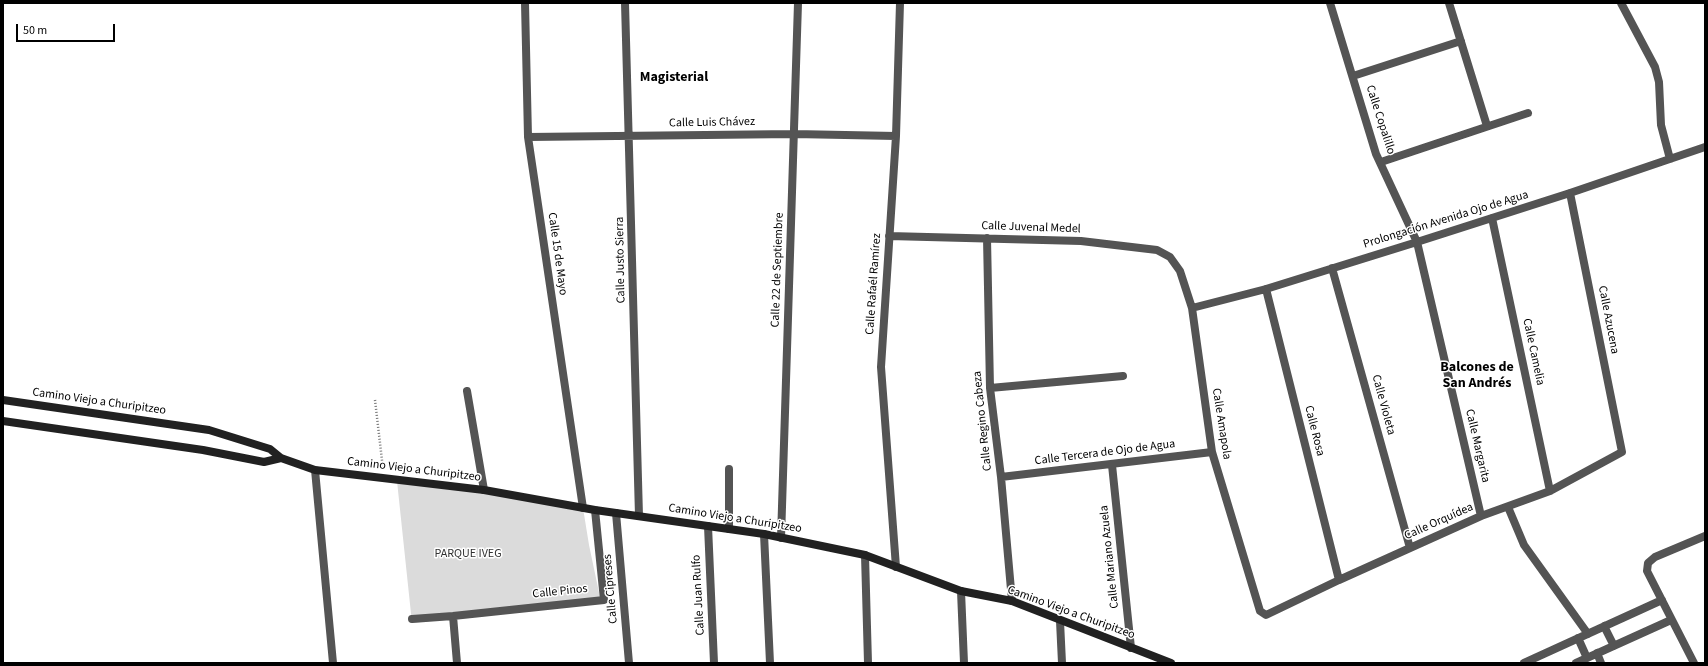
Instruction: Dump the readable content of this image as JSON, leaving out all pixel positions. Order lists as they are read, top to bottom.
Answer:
{
  "streets": {
    "street": [
      "Calle Copalillo",
      "Calle Luis Chávez",
      "Prolongación Avenida Ojo de Agua",
      "Calle Juvenal Medel",
      "Calle 15 de Mayo",
      "Calle Justo Sierra",
      "Calle 22 de Septiembre",
      "Calle Rafaél Ramírez",
      "Calle Azucena",
      "Calle Camelia",
      "Camino Viejo a Churipitzeo",
      "Calle Violeta",
      "Calle Regino Cabeza",
      "Calle Amapola",
      "Calle Rosa",
      "Calle Margarita",
      "Calle Tercera de Ojo de Agua",
      "Calle Orquídea",
      "Calle Mariano Azuela",
      "Calle Cipreses",
      "Calle Pinos",
      "Calle Juan Rulfo"
    ]
  },
  "crossings": [
    ["Calle Copalillo", "Prolongación Avenida Ojo de Agua"],
    ["Calle Copalillo", "Calle Margarita"],
    ["Calle Luis Chávez", "Calle 15 de Mayo"],
    ["Calle Luis Chávez", "Calle Justo Sierra"],
    ["Calle Luis Chávez", "Calle 22 de Septiembre"],
    ["Calle Luis Chávez", "Calle Rafaél Ramírez"],
    ["Prolongación Avenida Ojo de Agua", "Calle Azucena"],
    ["Prolongación Avenida Ojo de Agua", "Calle Camelia"],
    ["Prolongación Avenida Ojo de Agua", "Calle Violeta"],
    ["Prolongación Avenida Ojo de Agua", "Calle Amapola"],
    ["Prolongación Avenida Ojo de Agua", "Calle Rosa"],
    ["Prolongación Avenida Ojo de Agua", "Calle Margarita"],
    ["Calle Juvenal Medel", "Calle Rafaél Ramírez"],
    ["Calle Juvenal Medel", "Calle Regino Cabeza"],
    ["Calle Juvenal Medel", "Calle Amapola"],
    ["Calle 15 de Mayo", "Camino Viejo a Churipitzeo"],
    ["Calle Justo Sierra", "Camino Viejo a Churipitzeo"],
    ["Calle 22 de Septiembre", "Camino Viejo a Churipitzeo"],
    ["Calle Rafaél Ramírez", "Camino Viejo a Churipitzeo"],
    ["Calle Azucena", "Calle Orquídea"],
    ["Calle Camelia", "Calle Orquídea"],
    ["Camino Viejo a Churipitzeo", "Calle Regino Cabeza"],
    ["Camino Viejo a Churipitzeo", "Calle Mariano Azuela"],
    ["Camino Viejo a Churipitzeo", "Calle Cipreses"],
    ["Camino Viejo a Churipitzeo", "Calle Pinos"],
    ["Camino Viejo a Churipitzeo", "Calle Juan Rulfo"],
    ["Calle Violeta", "Calle Orquídea"],
    ["Calle Regino Cabeza", "Calle Tercera de Ojo de Agua"],
    ["Calle Amapola", "Calle Tercera de Ojo de Agua"],
    ["Calle Amapola", "Calle Orquídea"],
    ["Calle Rosa", "Calle Orquídea"],
    ["Calle Margarita", "Calle Orquídea"],
    ["Calle Tercera de Ojo de Agua", "Calle Mariano Azuela"]
  ],
  "districts": ["Magisterial", "Balcones de San Andrés"],
  "parks": ["PARQUE IVEG"],
  "scale_bar": "50 m"
}
